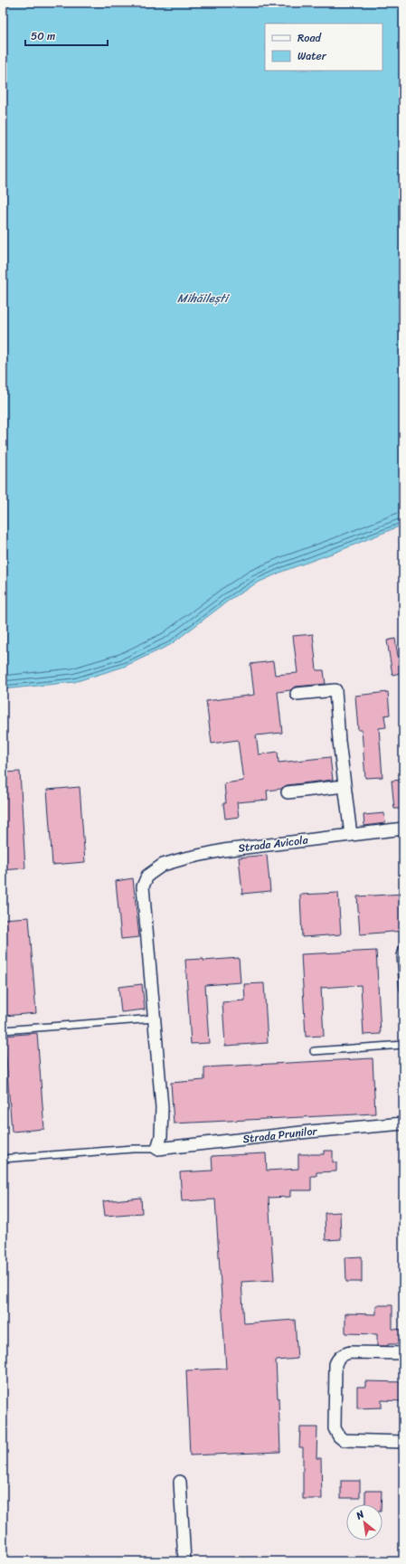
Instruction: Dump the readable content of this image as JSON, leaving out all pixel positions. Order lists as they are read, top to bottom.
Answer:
{
  "streets": {
    "street": ["Strada Avicola", "Strada Prunilor"]
  },
  "water": ["Mihăilești"],
  "legend": ["Road", "Water"],
  "scale_bar": "50 m",
  "north": "top left"
}
